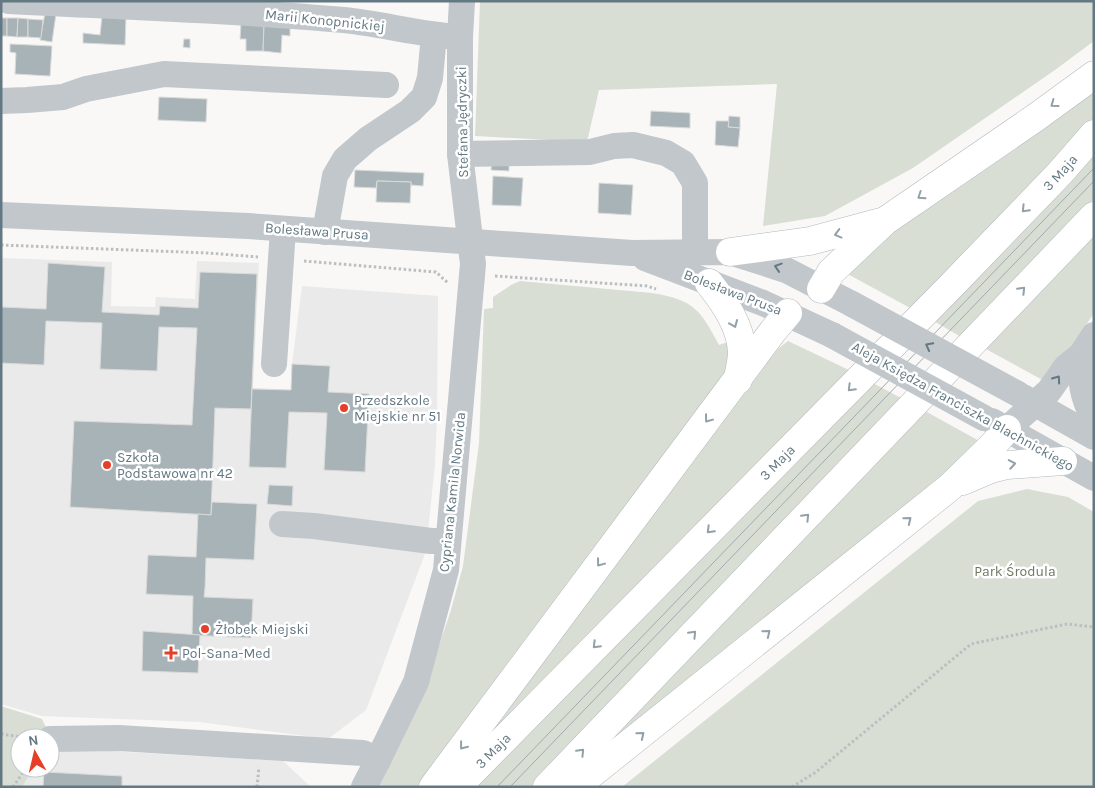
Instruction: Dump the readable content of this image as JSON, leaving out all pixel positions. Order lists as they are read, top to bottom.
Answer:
{
  "streets": {
    "main road": ["3 Maja"],
    "street": [
      "Marii Konopnickiej",
      "Stefana Jędryczki",
      "Bolesława Prusa",
      "Aleja Księdza Franciszka Blachnickiego",
      "Cypriana Kamila Norwida"
    ]
  },
  "crossings": [
    ["Marii Konopnickiej", "Stefana Jędryczki"],
    ["Stefana Jędryczki", "Bolesława Prusa"],
    ["Stefana Jędryczki", "Cypriana Kamila Norwida"],
    ["Bolesława Prusa", "Aleja Księdza Franciszka Blachnickiego"],
    ["Bolesława Prusa", "Cypriana Kamila Norwida"]
  ],
  "parks": ["Park Środula"],
  "places": {
    "other": ["Przedszkole Miejskie nr 51", "Szkoła Podstawowa nr 42", "Żłobek Miejski"],
    "health": ["Pol-Sana-Med"]
  },
  "north": "top"
}
